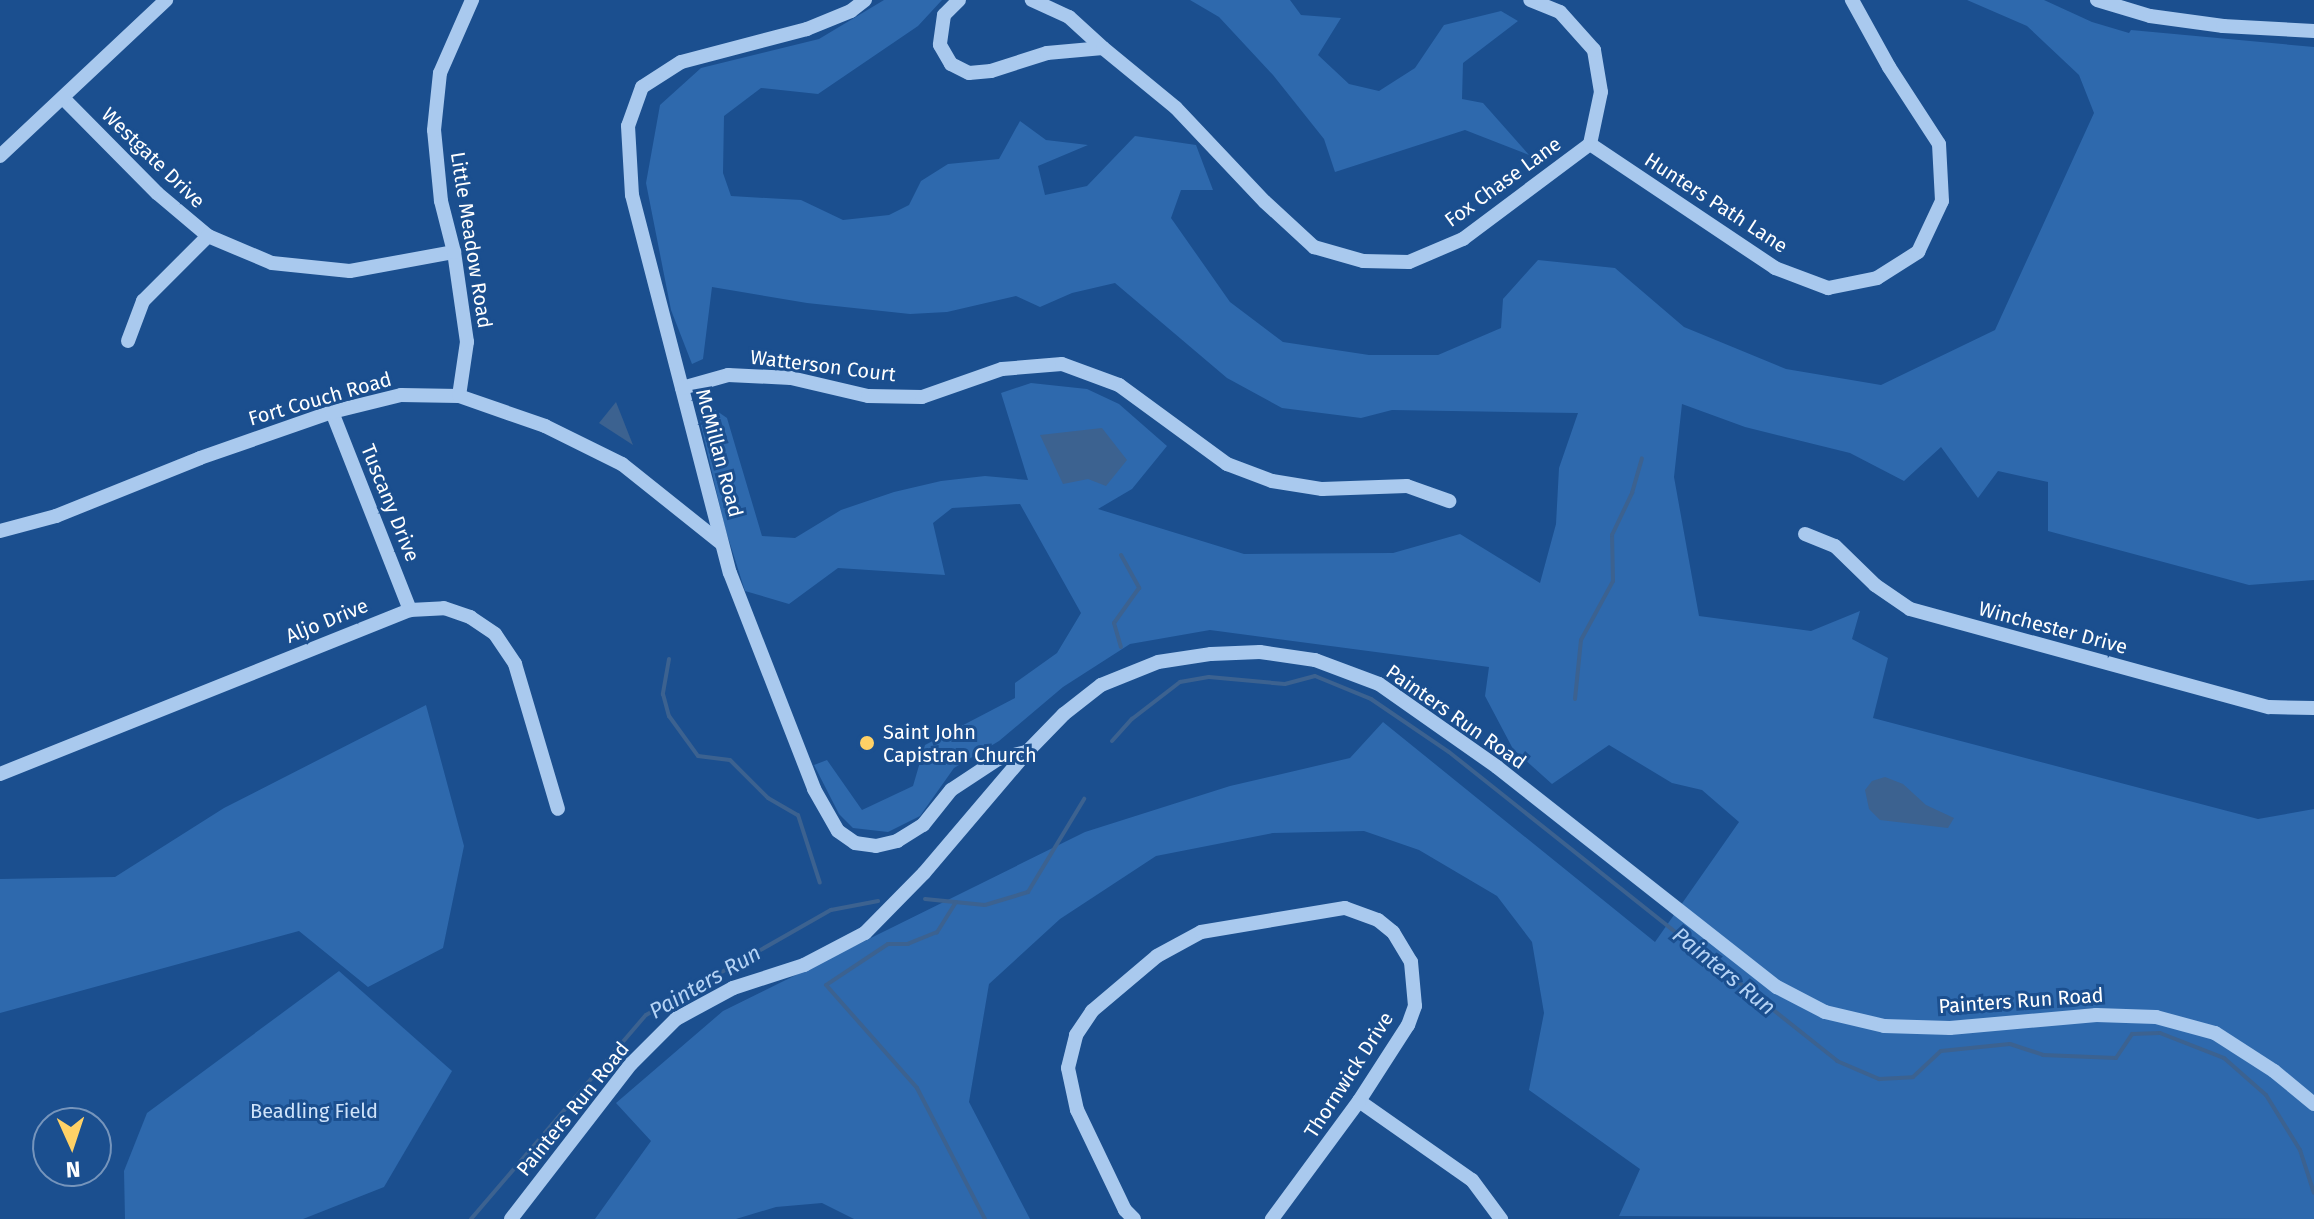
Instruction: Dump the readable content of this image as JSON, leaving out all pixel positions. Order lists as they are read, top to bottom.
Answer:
{
  "streets": {
    "street": [
      "Westgate Drive",
      "Fox Chase Lane",
      "Hunters Path Lane",
      "Little Meadow Road",
      "Watterson Court",
      "Fort Couch Road",
      "McMillan Road",
      "Tuscany Drive",
      "Aljo Drive",
      "Winchester Drive",
      "Painters Run Road",
      "Thornwick Drive"
    ]
  },
  "crossings": [
    ["Westgate Drive", "Little Meadow Road"],
    ["Fox Chase Lane", "Hunters Path Lane"],
    ["Little Meadow Road", "Fort Couch Road"],
    ["Watterson Court", "McMillan Road"],
    ["Fort Couch Road", "McMillan Road"],
    ["Fort Couch Road", "Tuscany Drive"],
    ["McMillan Road", "Painters Run Road"],
    ["Tuscany Drive", "Aljo Drive"]
  ],
  "water": ["Painters Run"],
  "parks": ["Beadling Field"],
  "places": ["Saint John Capistran Church"],
  "north": "bottom"
}
